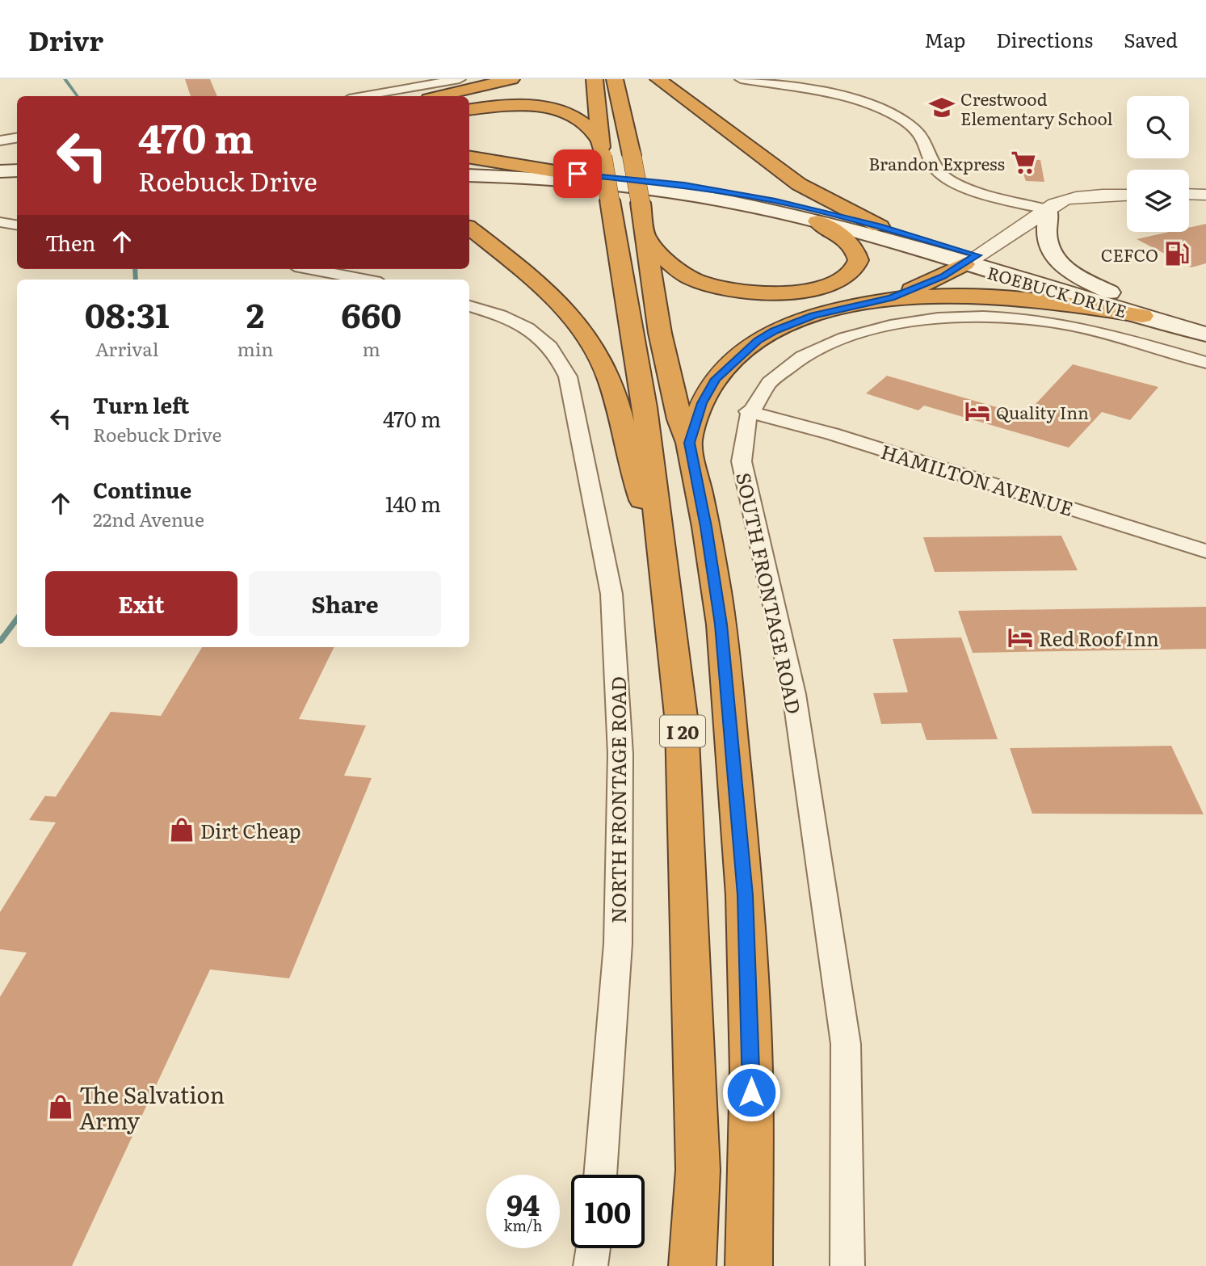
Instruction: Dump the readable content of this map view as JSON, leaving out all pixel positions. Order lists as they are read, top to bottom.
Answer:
{
  "streets": {
    "highway": ["I 20"],
    "main road": ["ROEBUCK DRIVE"],
    "street": ["HAMILTON AVENUE", "SOUTH FRONTAGE ROAD", "NORTH FRONTAGE ROAD"]
  },
  "crossings": [
    ["HAMILTON AVENUE", "SOUTH FRONTAGE ROAD"]
  ],
  "places": {
    "school or university": ["Crestwood Elementary School"],
    "supermarket": ["Brandon Express"],
    "fuel station": ["CEFCO"],
    "hotel": ["Quality Inn", "Red Roof Inn"],
    "shop": ["Dirt Cheap", "The Salvation Army"]
  },
  "page": {
    "header": "Drivr",
    "nav": ["Map", "Directions", "Saved"],
    "turn": ["470 m", "Roebuck Drive"],
    "then": "Then",
    "eta": [
      "08:31",
      "Arrival",
      "2",
      "min",
      "660",
      "m"
    ],
    "list": [
      {
        "name": "Turn left",
        "note": "Roebuck Drive",
        "value": "470 m"
      },
      {
        "name": "Continue",
        "note": "22nd Avenue",
        "value": "140 m"
      }
    ],
    "buttons": ["Exit", "Share"],
    "speed": "94 km/h",
    "limit": "100"
  }
}
